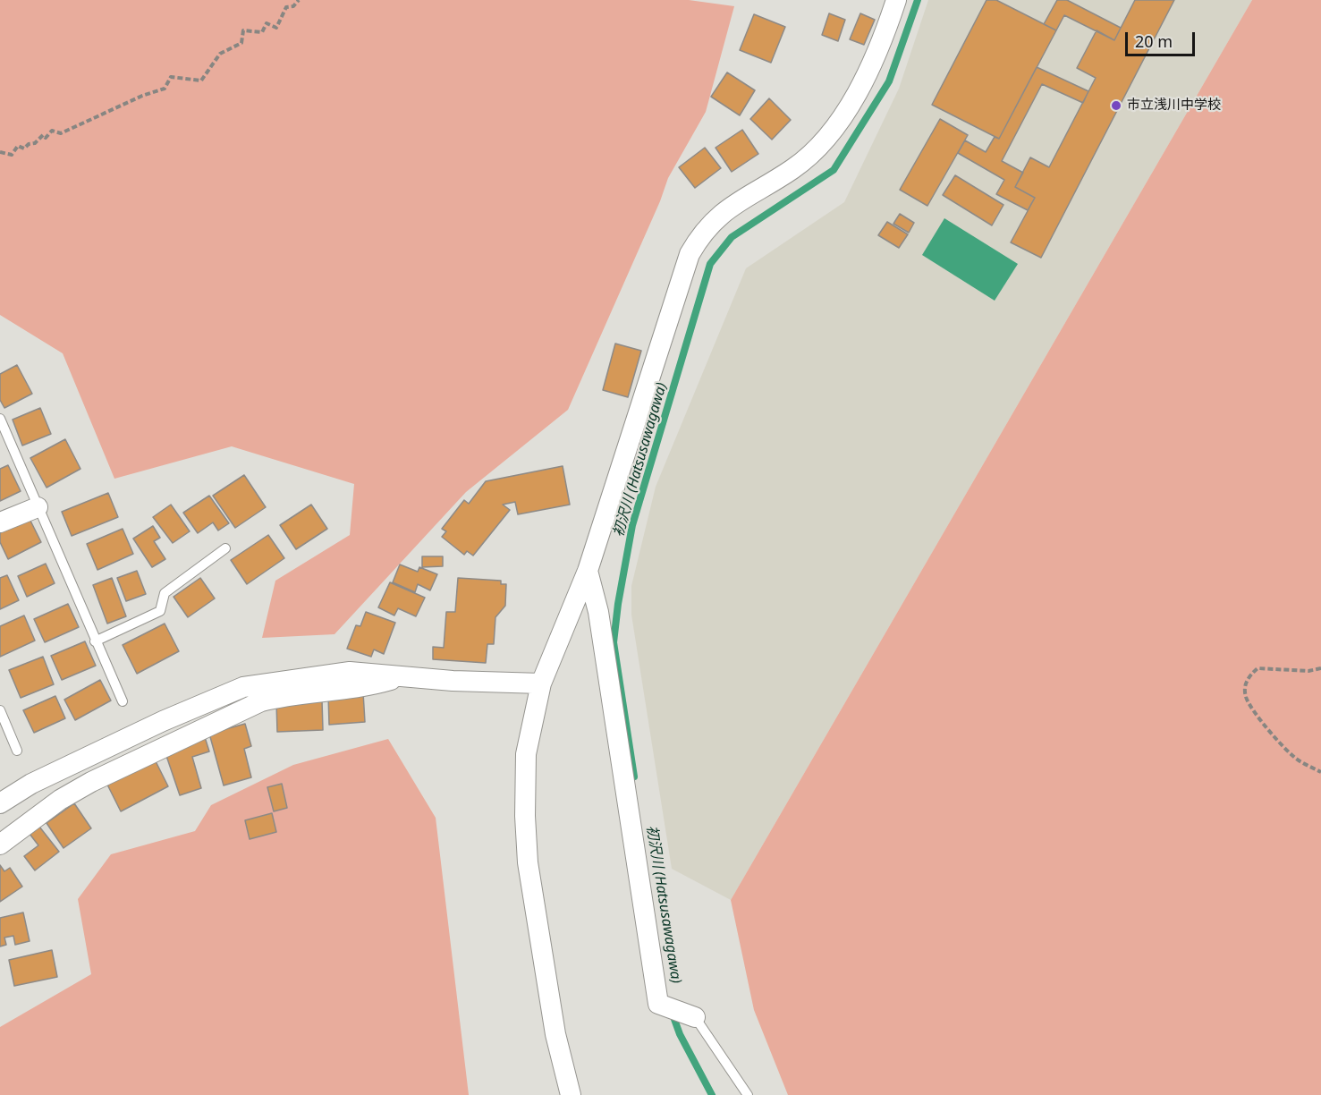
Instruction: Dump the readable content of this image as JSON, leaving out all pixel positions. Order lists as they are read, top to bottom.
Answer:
{
  "water": ["初沢川 (Hatsusawagawa)"],
  "places": ["市立浅川中学校"],
  "scale_bar": "20 m"
}
